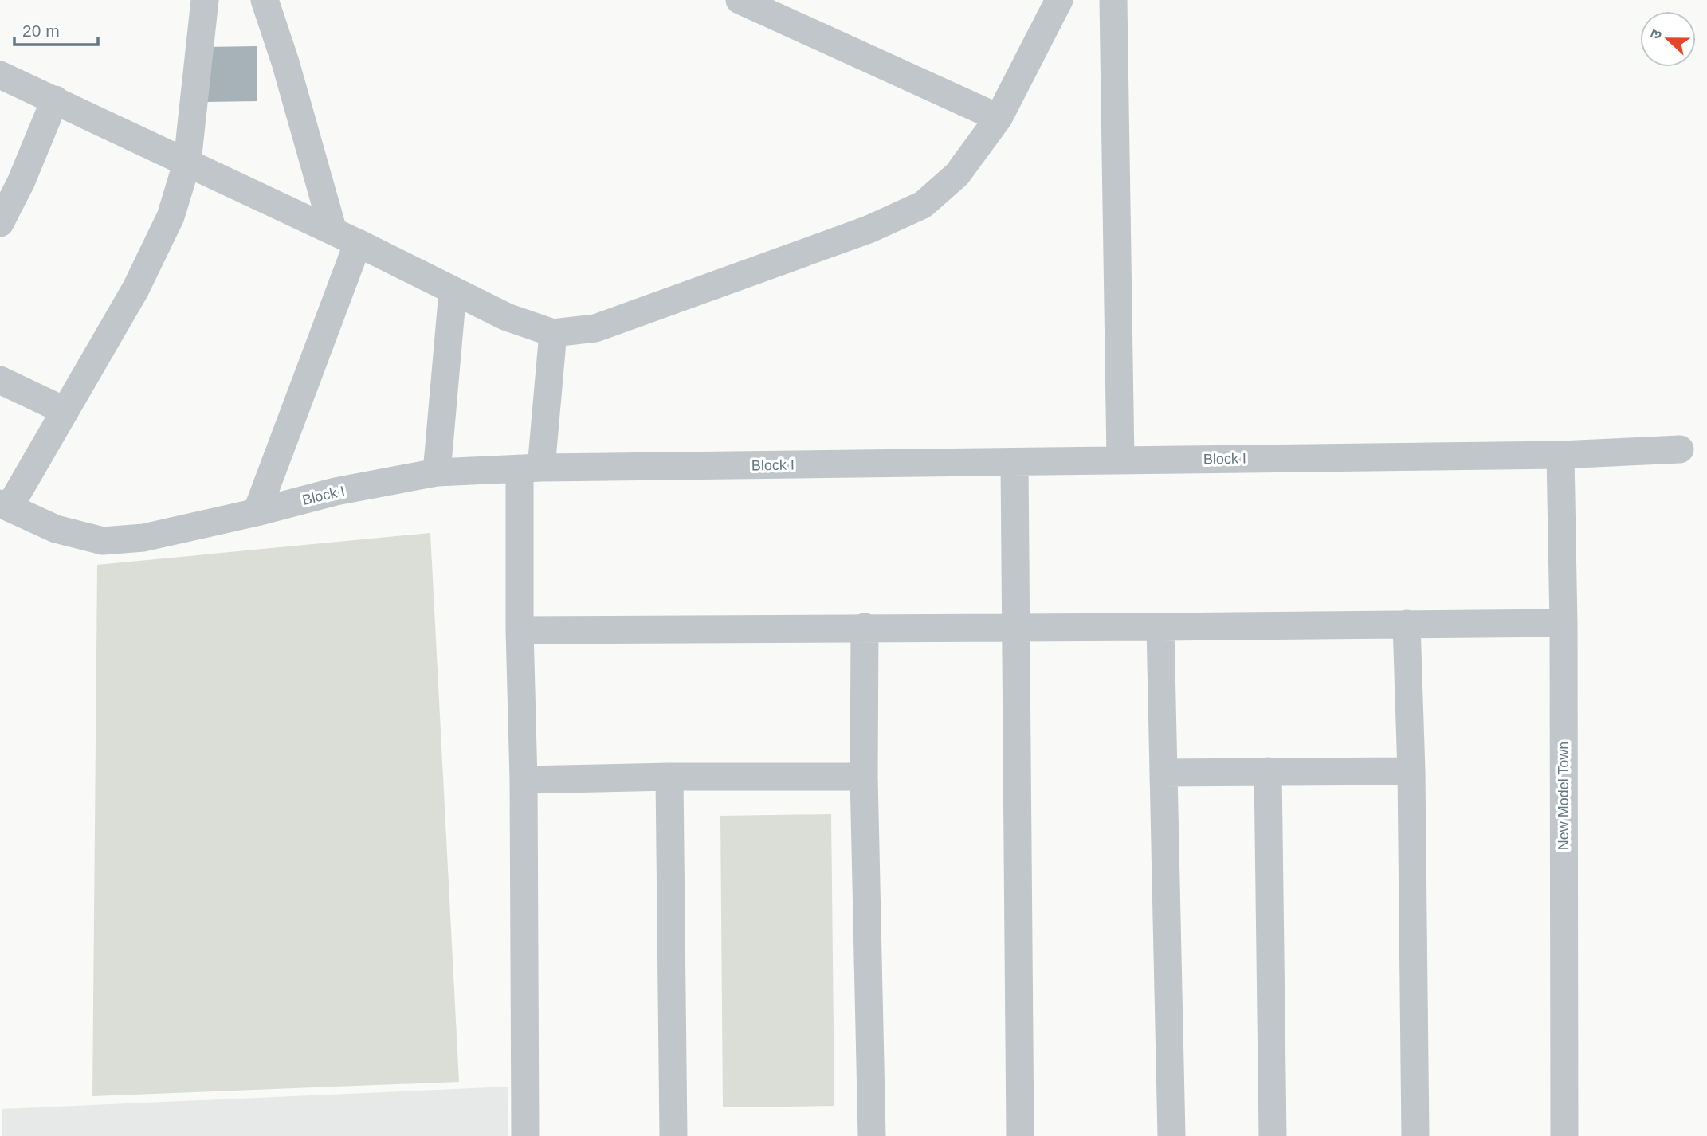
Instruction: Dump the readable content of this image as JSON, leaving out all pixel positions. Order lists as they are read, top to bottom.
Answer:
{
  "streets": {
    "street": ["Block I", "New Model Town"]
  },
  "crossings": [
    ["Block I", "New Model Town"]
  ],
  "scale_bar": "20 m",
  "north": "left"
}
